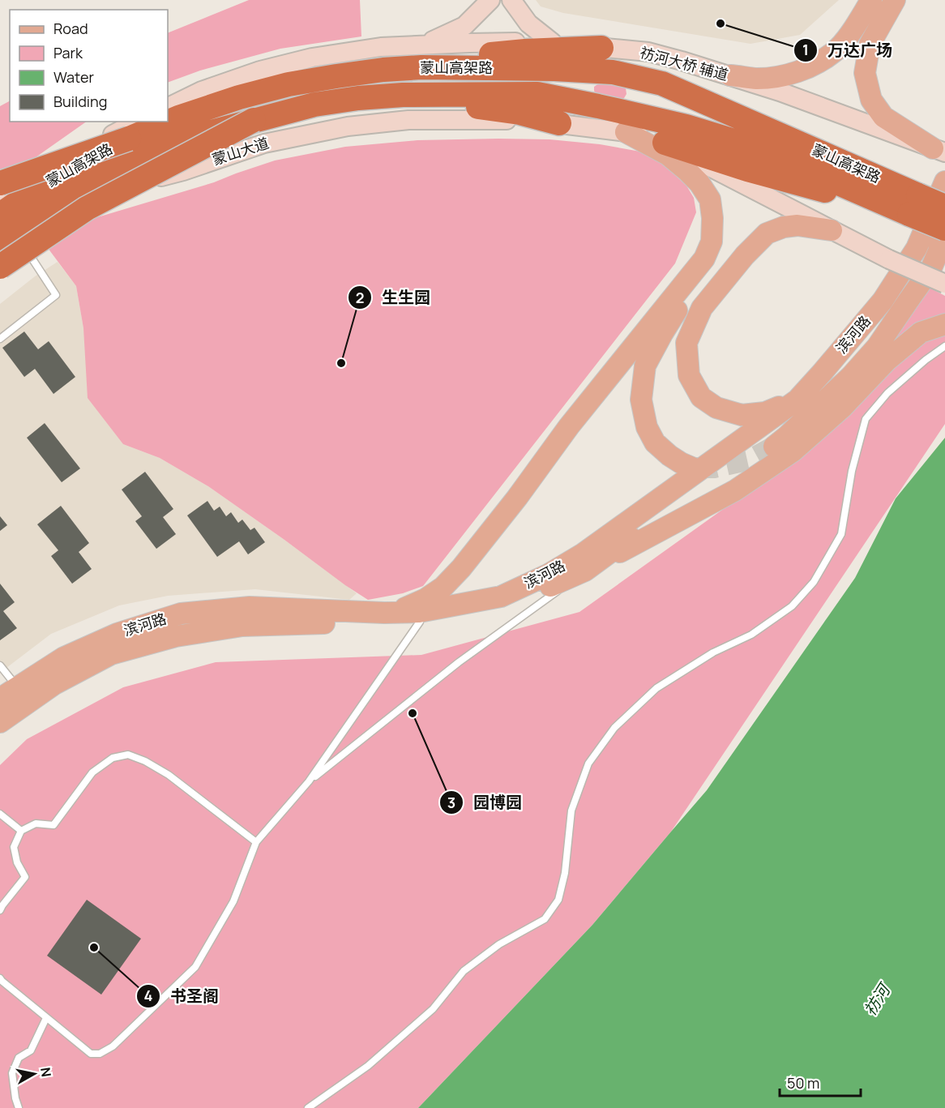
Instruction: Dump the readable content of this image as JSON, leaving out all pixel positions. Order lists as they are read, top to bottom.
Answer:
{
  "streets": {
    "highway": ["蒙山高架路"],
    "main road": ["祊河大桥 辅道", "蒙山大道", "滨河路"]
  },
  "crossings": [
    ["祊河大桥 辅道", "蒙山高架路"]
  ],
  "water": ["祊河"],
  "places": [
    "万达广场",
    "生生园",
    "园博园",
    "书圣阁"
  ],
  "legend": [
    "Road",
    "Park",
    "Water",
    "Building"
  ],
  "scale_bar": "50 m",
  "north": "right"
}
